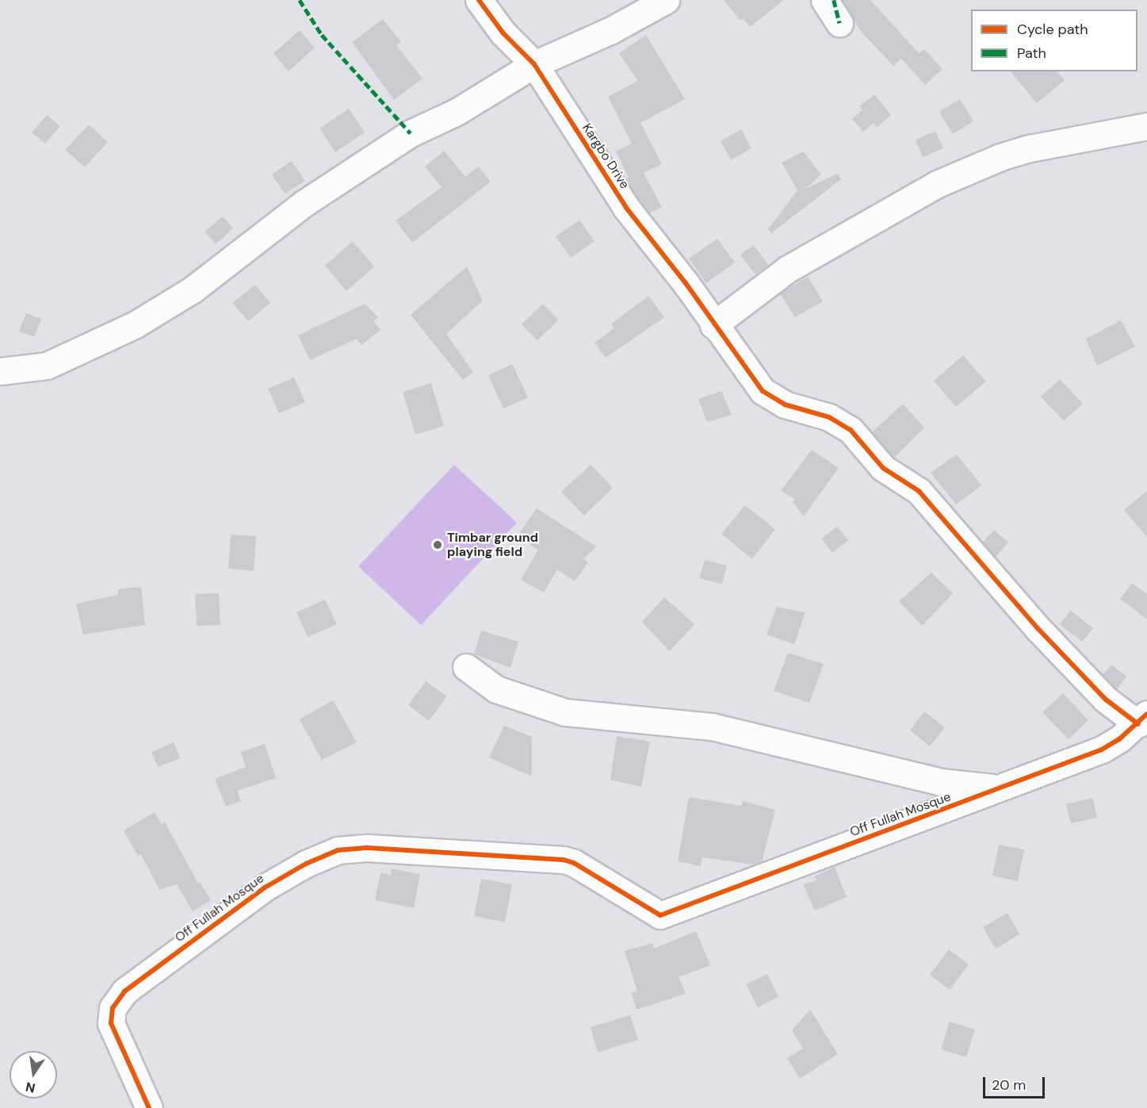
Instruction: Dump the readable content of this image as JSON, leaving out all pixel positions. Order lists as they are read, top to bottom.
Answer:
{
  "streets": {
    "street": ["Kargbo Drive", "Off Fullah Mosque"]
  },
  "crossings": [
    ["Kargbo Drive", "Off Fullah Mosque"]
  ],
  "places": ["Timbar ground playing field"],
  "legend": ["Cycle path", "Path"],
  "scale_bar": "20 m",
  "north": "bottom"
}
